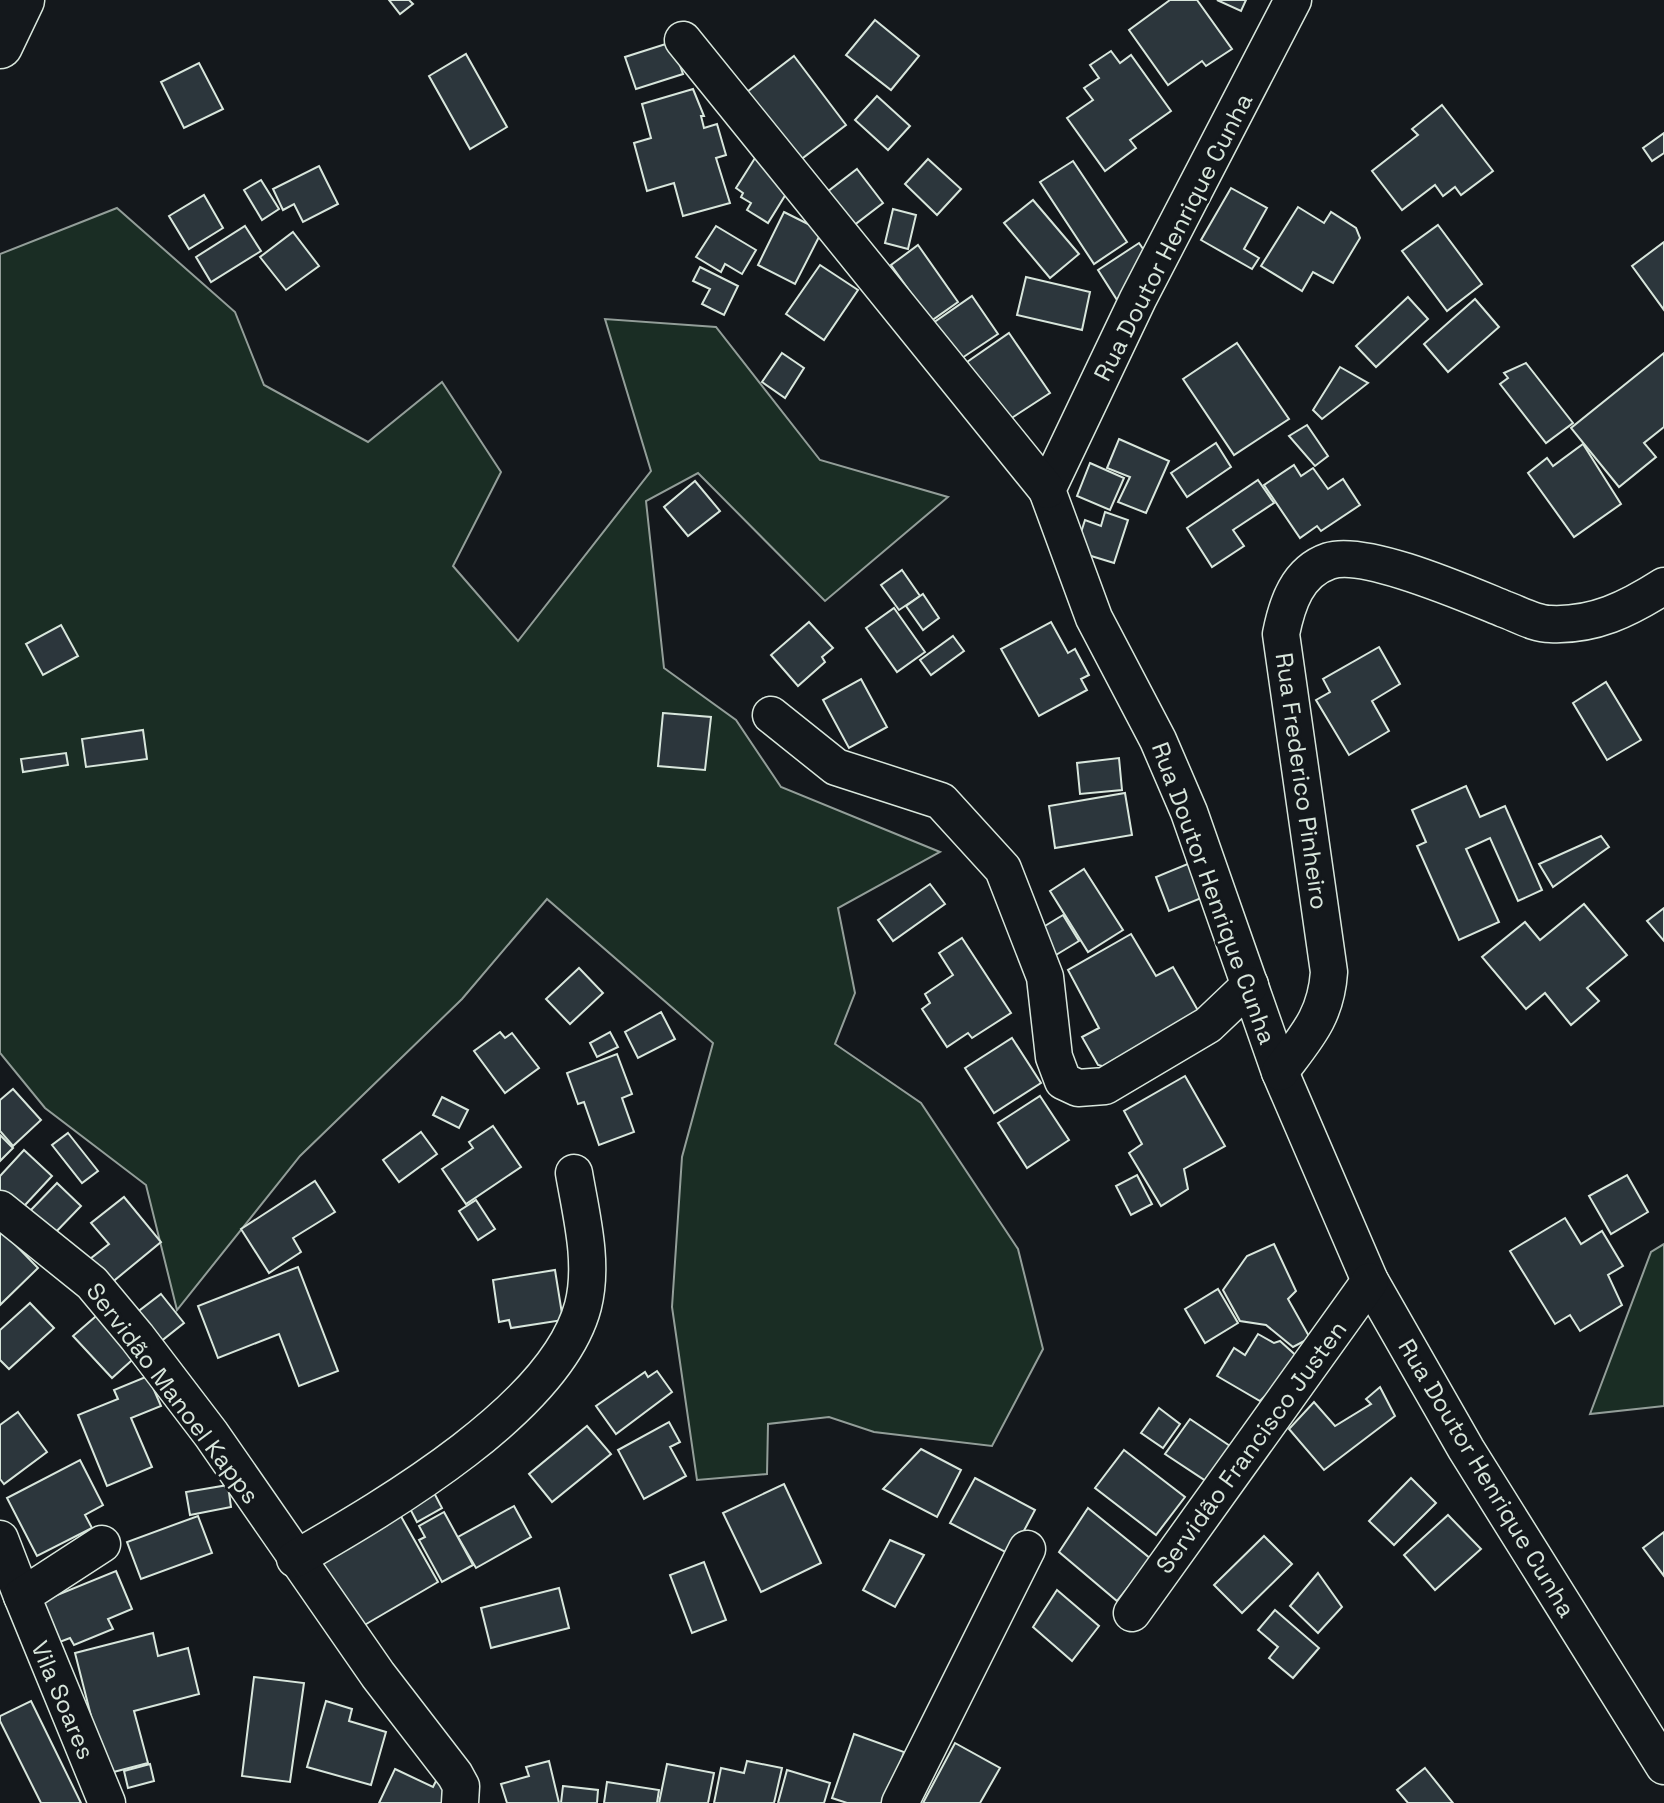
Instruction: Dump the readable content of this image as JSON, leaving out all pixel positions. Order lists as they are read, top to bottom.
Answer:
{
  "streets": {
    "street": [
      "Rua Doutor Henrique Cunha",
      "Rua Frederico Pinheiro",
      "Servidão Manoel Kapps",
      "Servidão Francisco Justen",
      "Vila Soares"
    ]
  },
  "crossings": [
    ["Rua Doutor Henrique Cunha", "Rua Frederico Pinheiro"],
    ["Rua Doutor Henrique Cunha", "Servidão Francisco Justen"]
  ]
}
